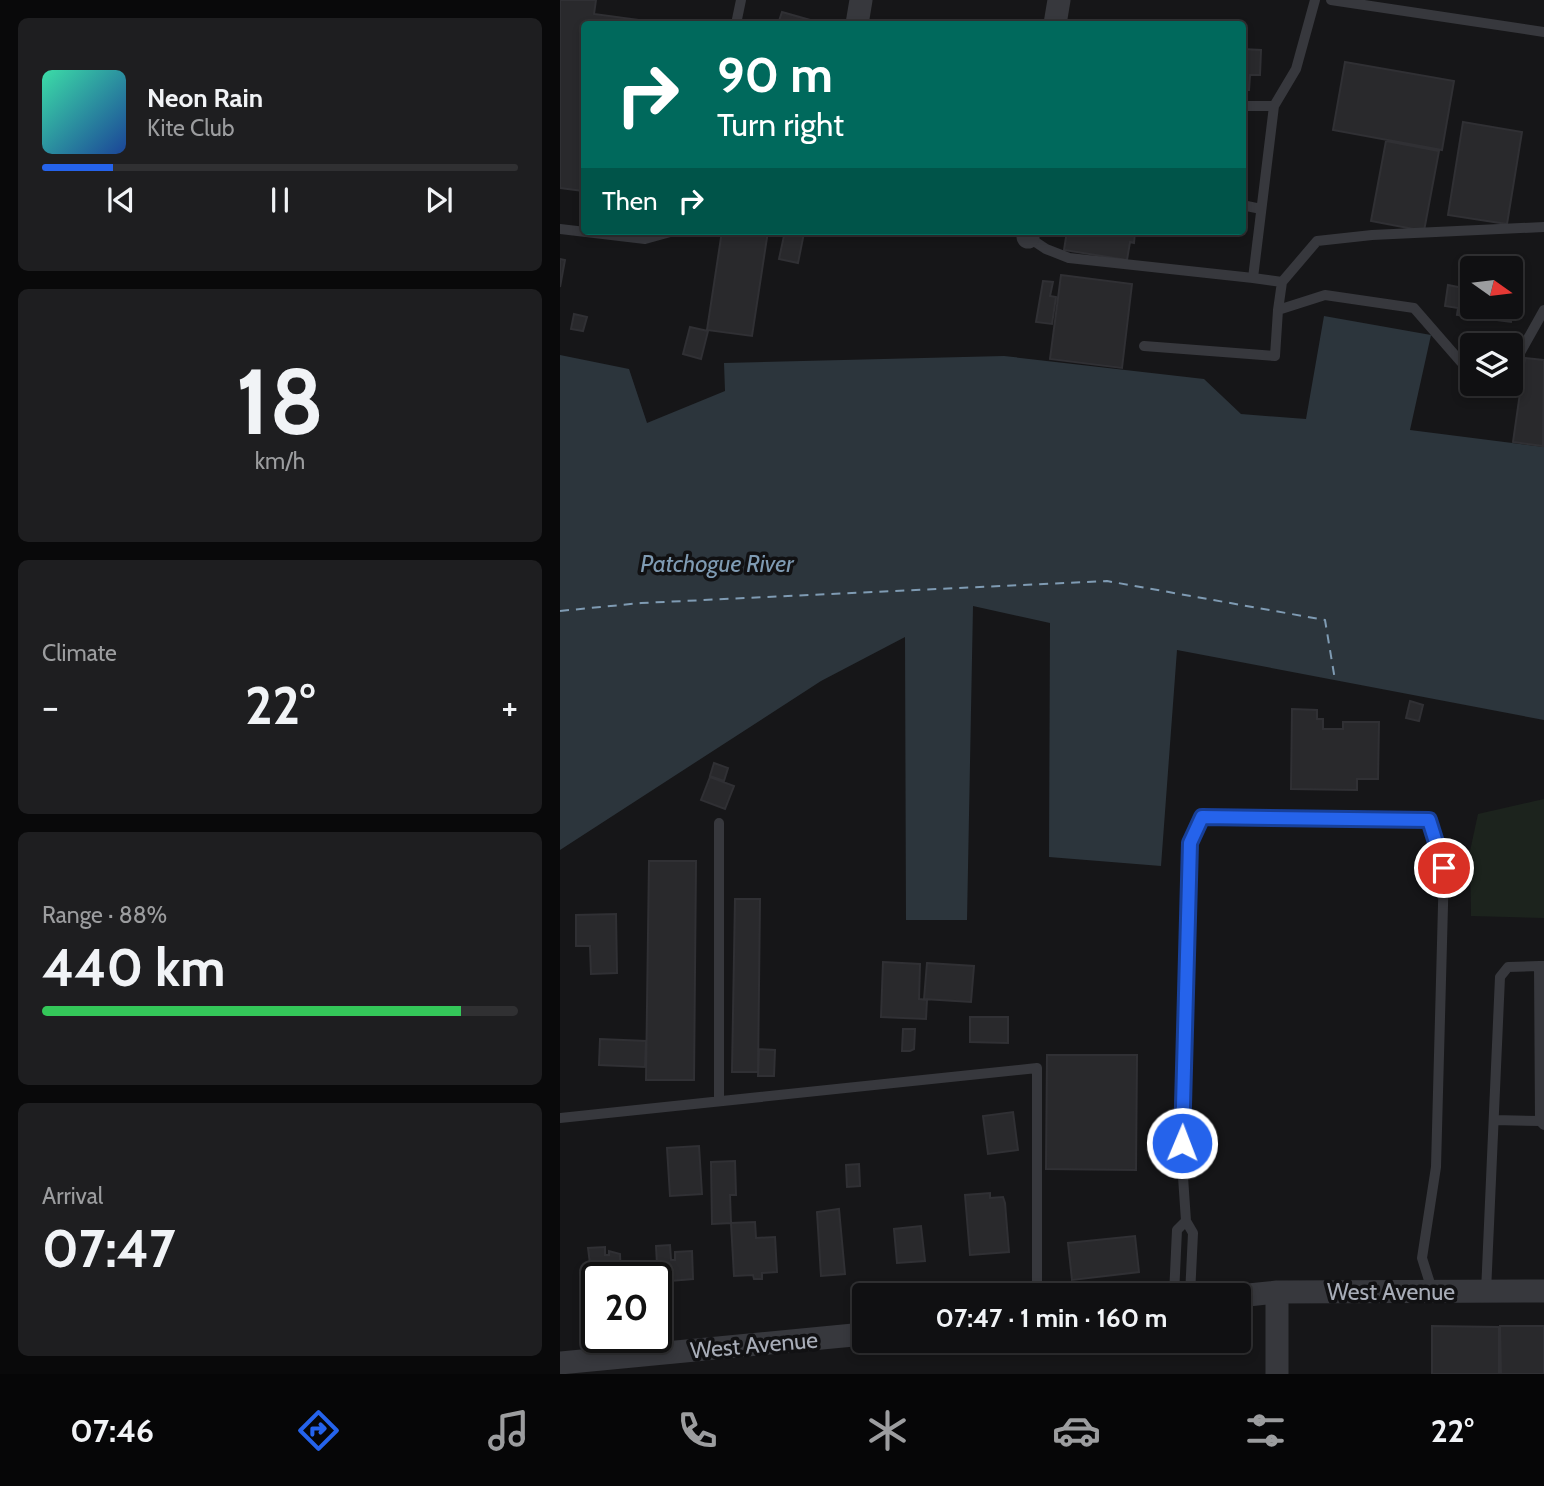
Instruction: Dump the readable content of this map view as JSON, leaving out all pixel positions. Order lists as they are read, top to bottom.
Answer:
{
  "streets": {
    "street": ["West Avenue"]
  },
  "water": ["Patchogue River"],
  "north": "right",
  "page": {
    "turn": ["90 m", "Turn right"],
    "song": ["Neon Rain", "Kite Club"],
    "then": "Then",
    "tile": [
      ["18", "km/h"],
      "Climate",
      ["Range · 88%", "440 km"],
      ["Arrival", "07:47"]
    ],
    "heat": ["−", "22°", "+"],
    "limit": "20",
    "trip": "07:47 · 1 min · 160 m",
    "tabs": ["07:46", "22°"]
  }
}
